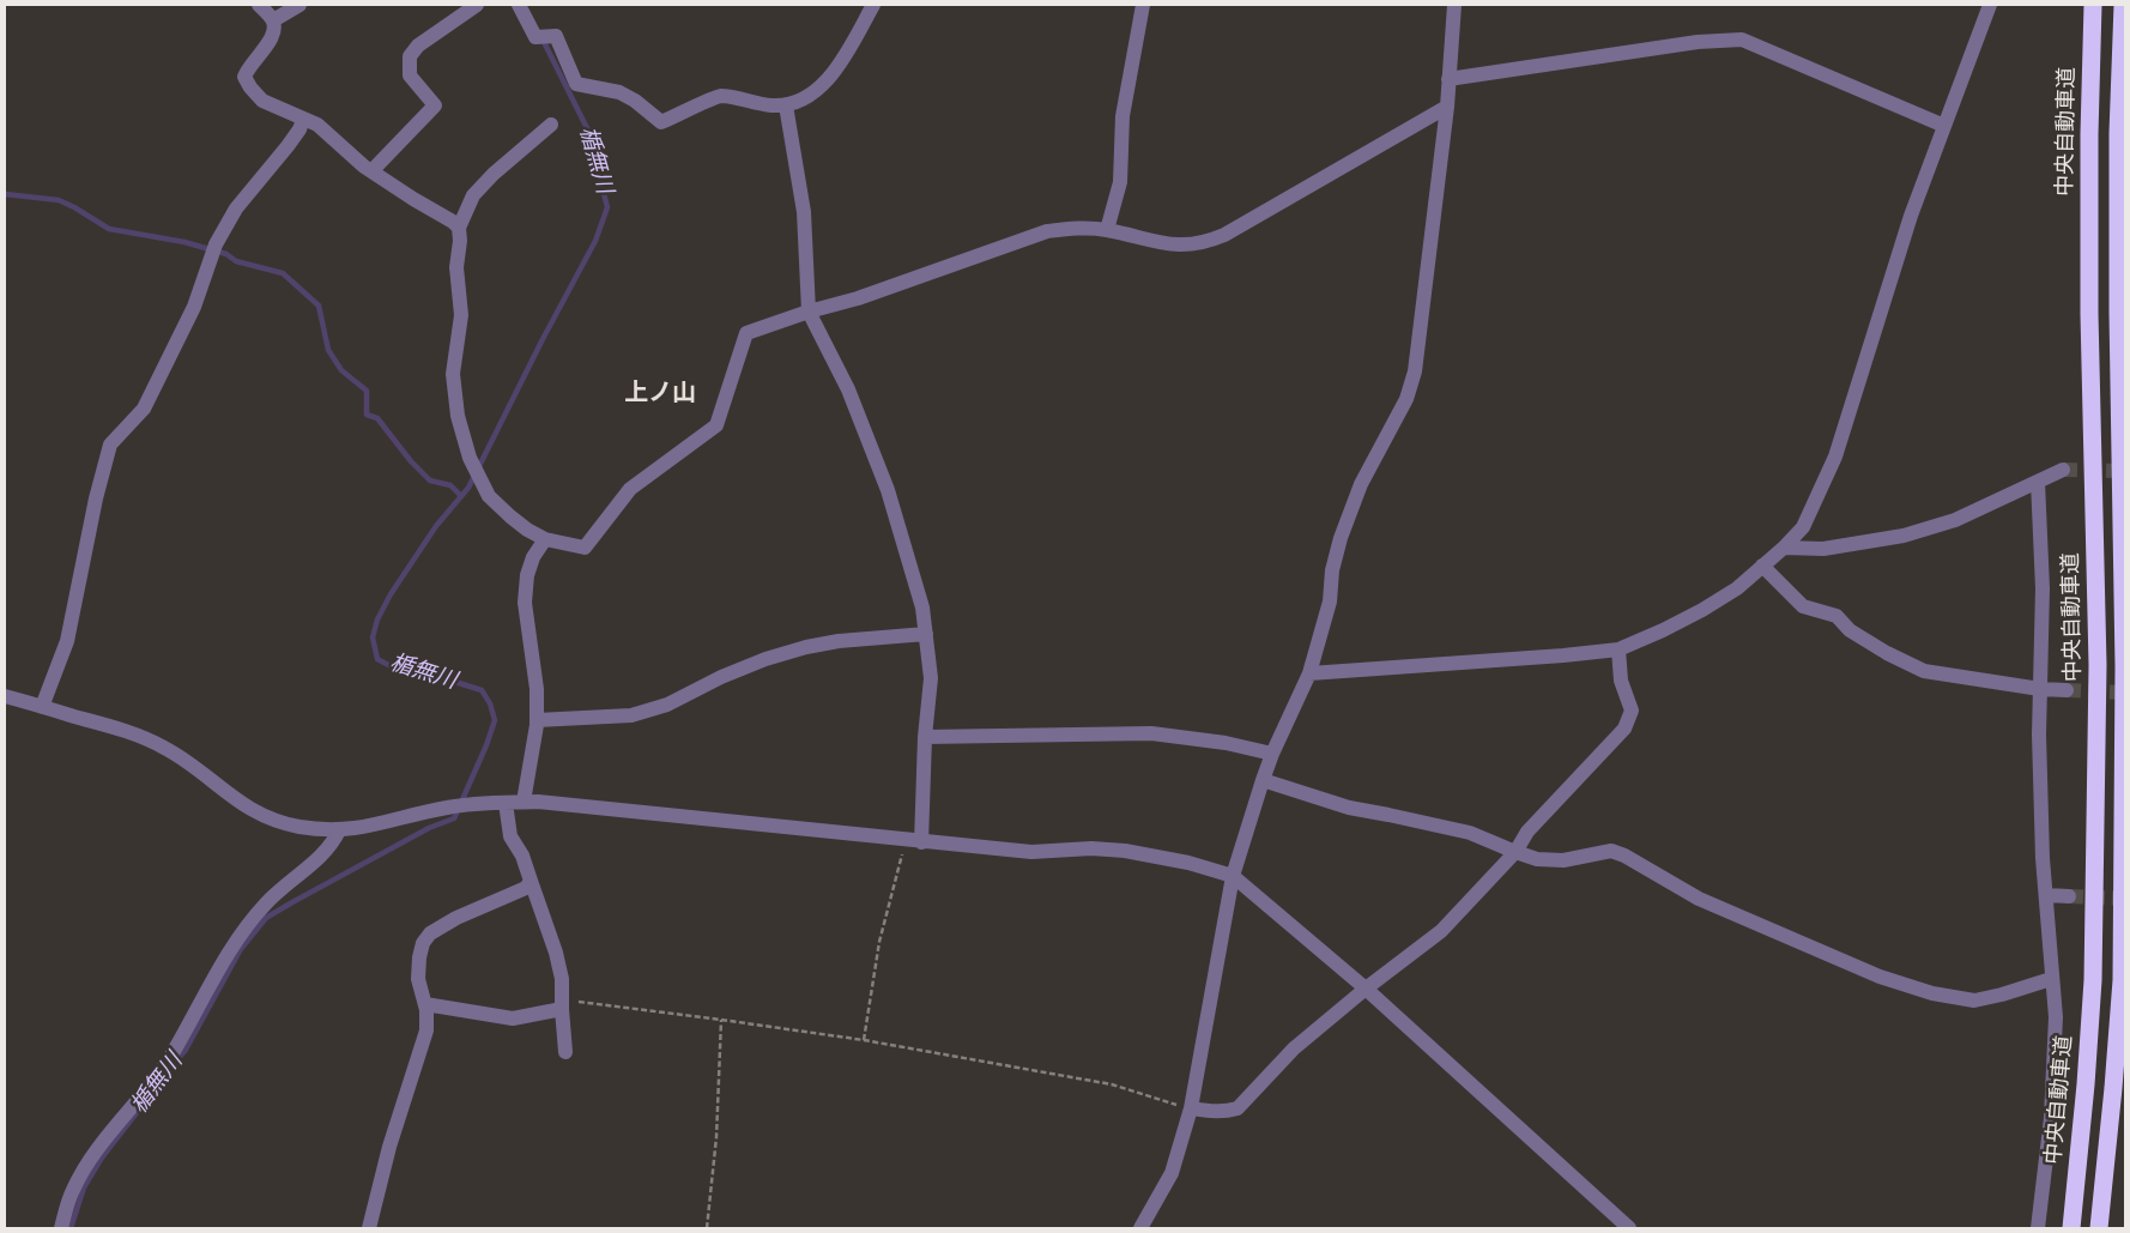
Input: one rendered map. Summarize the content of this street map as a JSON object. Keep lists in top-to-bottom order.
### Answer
{
  "streets": {
    "highway": ["中央自動車道"]
  },
  "districts": ["上ノ山"],
  "water": ["楯無川"]
}
